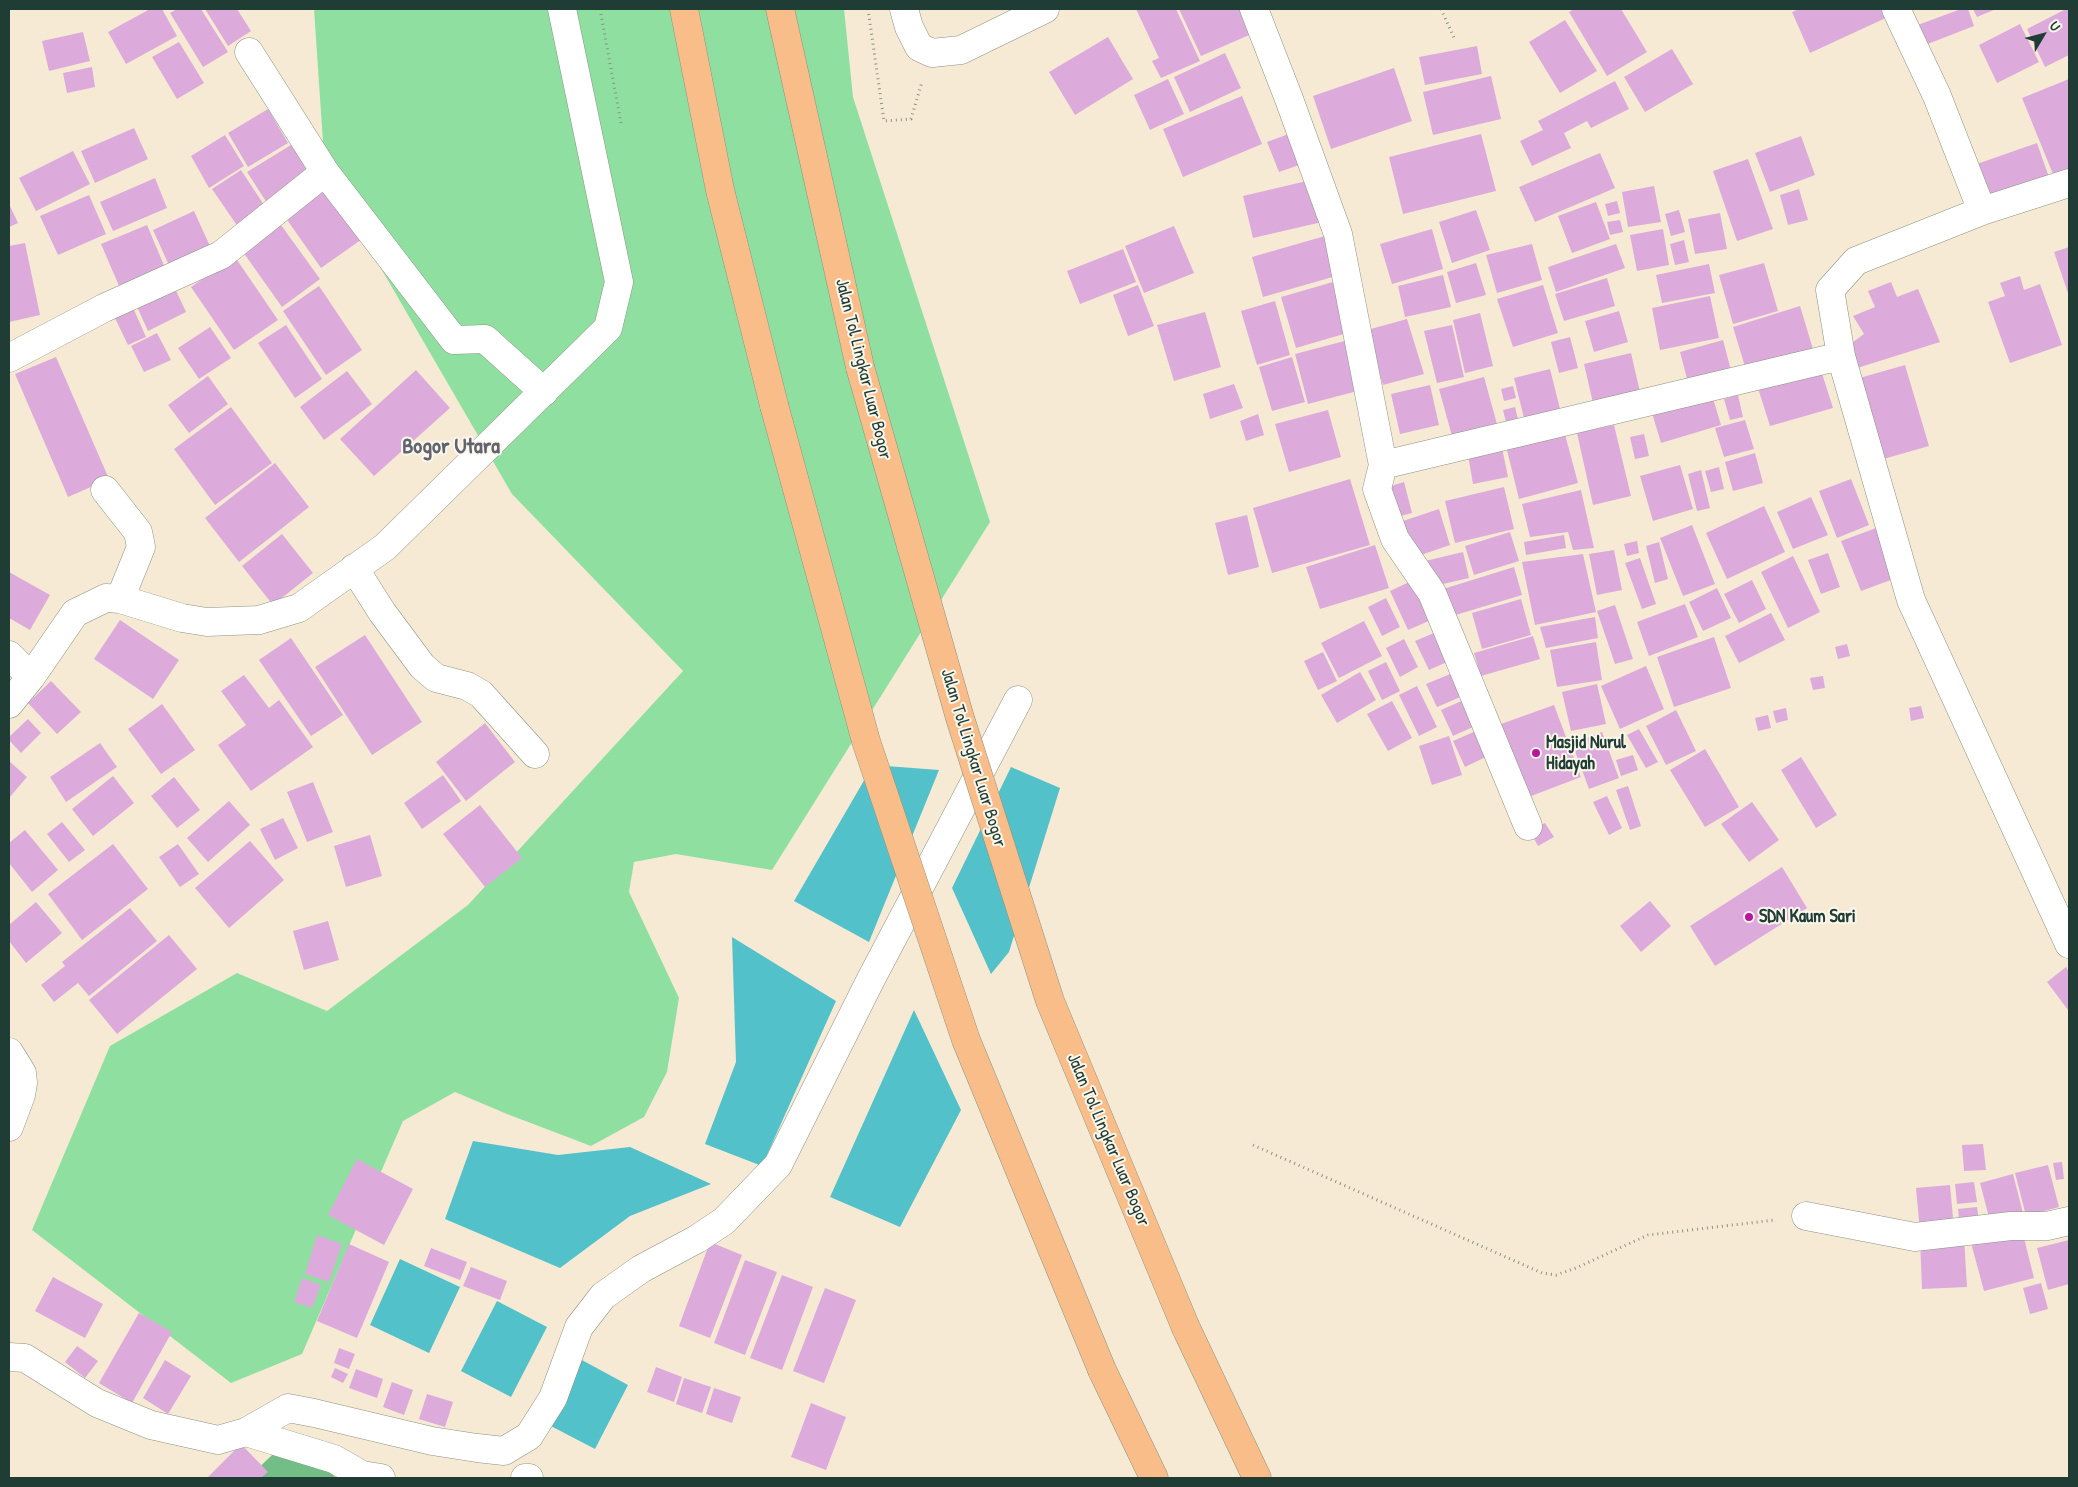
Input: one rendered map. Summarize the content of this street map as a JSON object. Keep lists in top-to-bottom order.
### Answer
{
  "streets": {
    "highway": ["Jalan Tol Lingkar Luar Bogor"]
  },
  "districts": ["Bogor Utara"],
  "places": ["Masjid Nurul Hidayah", "SDN Kaum Sari"],
  "north": "top right"
}
